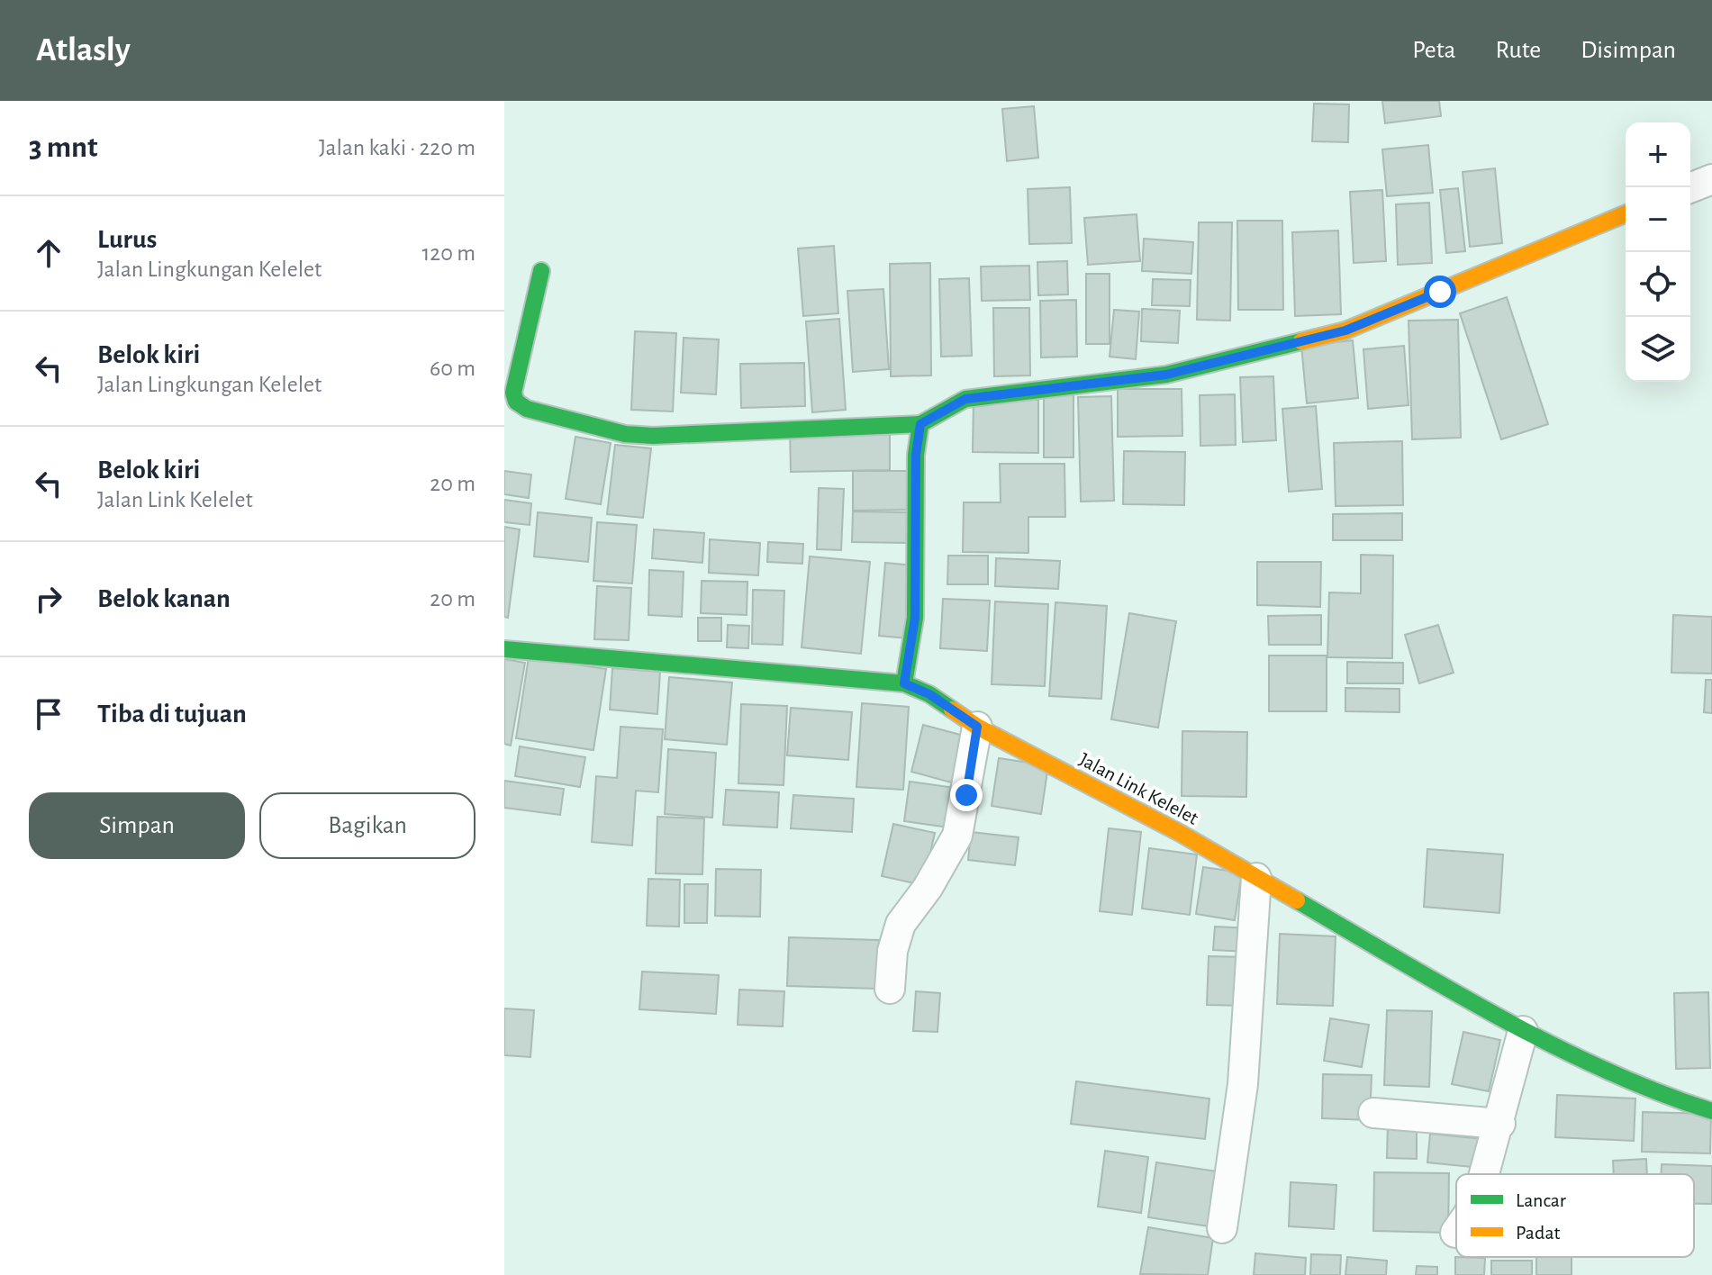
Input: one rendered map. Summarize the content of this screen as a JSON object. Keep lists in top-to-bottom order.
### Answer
{
  "streets": {
    "street": ["Jalan Link Kelelet"]
  },
  "legend": ["Lancar", "Padat"],
  "page": {
    "header": "Atlasly",
    "nav": ["Peta", "Rute", "Disimpan"],
    "heading": ["3 mnt", "Jalan kaki · 220 m"],
    "map_buttons": ["+", "−"],
    "list": [
      ["Lurus", "Jalan Lingkungan Kelelet", "120 m"],
      ["Belok kiri", "Jalan Lingkungan Kelelet", "60 m"],
      ["Belok kiri", "Jalan Link Kelelet", "20 m"],
      ["Belok kanan", "20 m"],
      "Tiba di tujuan"
    ],
    "buttons": ["Simpan", "Bagikan"]
  }
}
